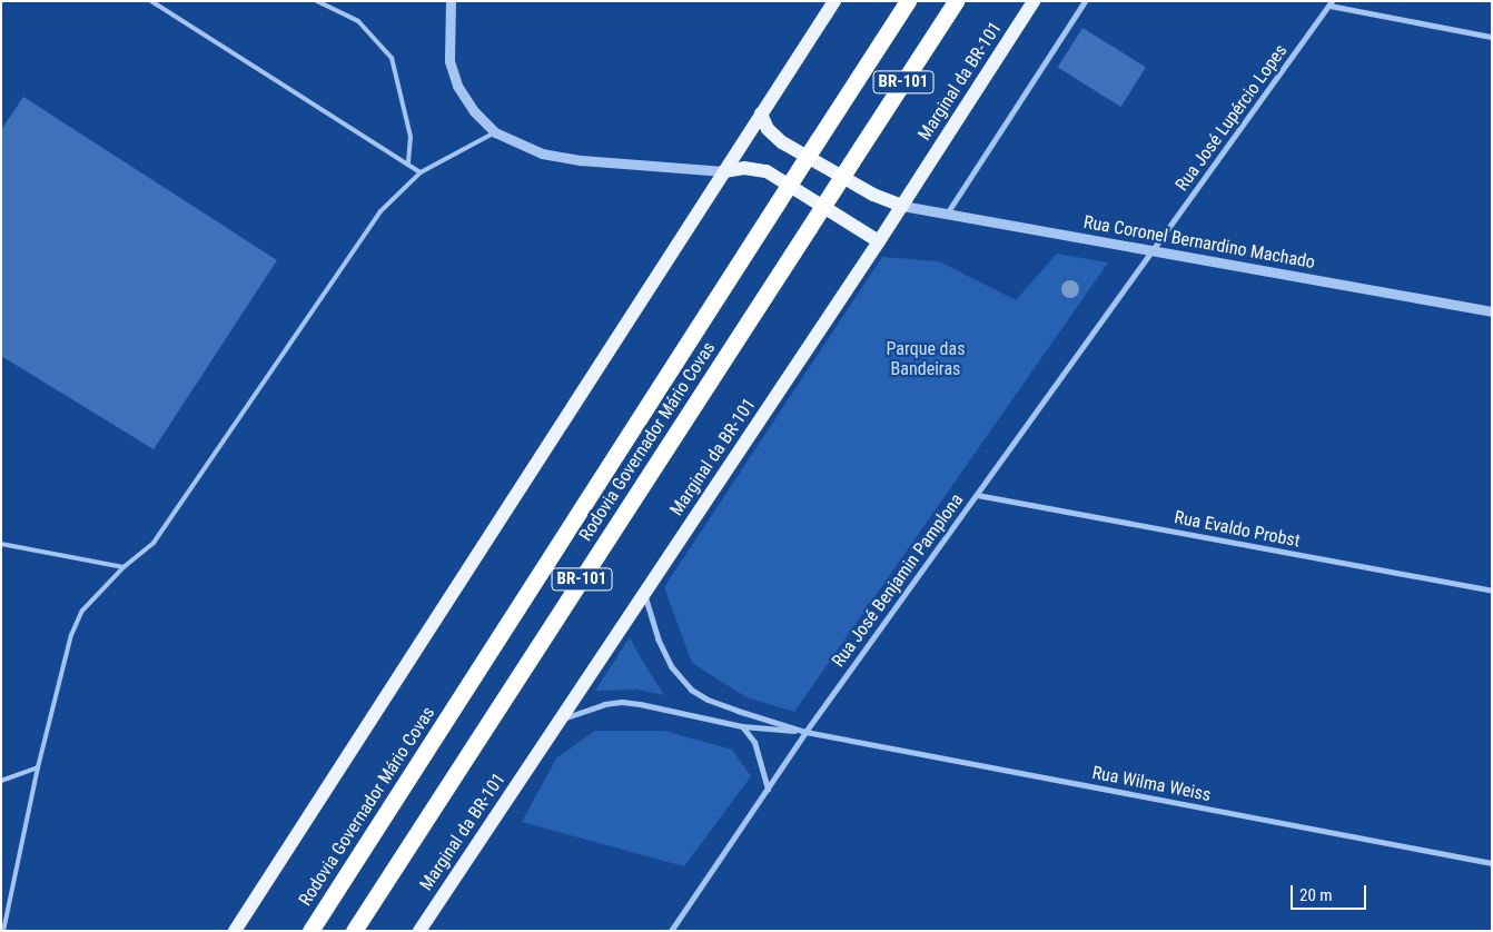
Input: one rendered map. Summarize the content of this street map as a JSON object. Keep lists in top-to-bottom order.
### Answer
{
  "streets": {
    "highway": ["BR-101", "Rodovia Governador Mário Covas"],
    "main road": ["Marginal da BR-101"],
    "street": [
      "Rua José Lupércio Lopes",
      "Rua Coronel Bernardino Machado",
      "Rua Evaldo Probst",
      "Rua José Benjamin Pamplona",
      "Rua Wilma Weiss"
    ]
  },
  "crossings": [
    ["Marginal da BR-101", "Rua Coronel Bernardino Machado"],
    ["Rua José Lupércio Lopes", "Rua Coronel Bernardino Machado"],
    ["Rua José Lupércio Lopes", "Rua José Benjamin Pamplona"],
    ["Rua Coronel Bernardino Machado", "Rua José Benjamin Pamplona"],
    ["Rua Evaldo Probst", "Rua José Benjamin Pamplona"],
    ["Rua José Benjamin Pamplona", "Rua Wilma Weiss"]
  ],
  "parks": ["Parque das Bandeiras"],
  "scale_bar": "20 m"
}
